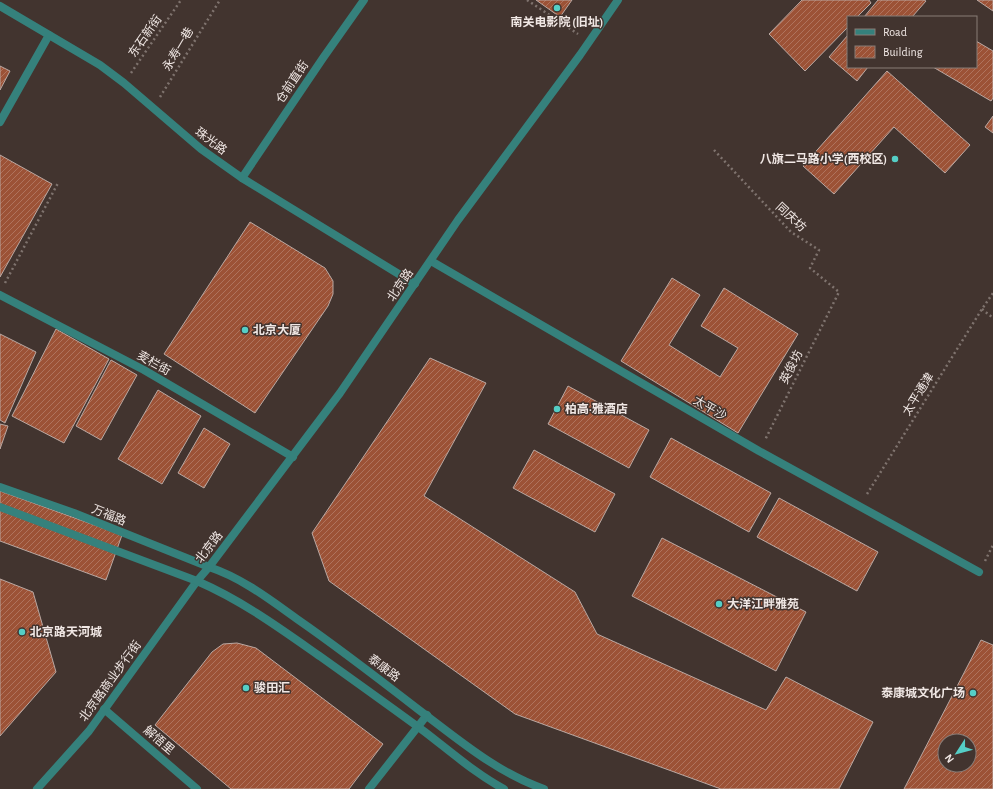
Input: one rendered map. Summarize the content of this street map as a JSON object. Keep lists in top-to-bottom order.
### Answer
{
  "streets": {
    "street": [
      "仓前直街",
      "珠光路",
      "北京路",
      "麦栏街",
      "太平沙",
      "万福路",
      "泰康路",
      "北京路商业步行街",
      "解悟里"
    ],
    "path": [
      "东石新街",
      "永寿一巷",
      "同庆坊",
      "英俊坊",
      "太平通津"
    ]
  },
  "crossings": [
    ["东石新街", "珠光路"],
    ["永寿一巷", "珠光路"],
    ["仓前直街", "珠光路"],
    ["珠光路", "北京路"],
    ["同庆坊", "英俊坊"],
    ["北京路", "麦栏街"],
    ["北京路", "太平沙"],
    ["北京路", "万福路"],
    ["北京路", "泰康路"],
    ["北京路", "北京路商业步行街"],
    ["英俊坊", "太平沙"],
    ["太平通津", "太平沙"],
    ["万福路", "泰康路"],
    ["北京路商业步行街", "解悟里"]
  ],
  "places": [
    "南关电影院 (旧址)",
    "八旗二马路小学(西校区)",
    "北京大厦",
    "柏高·雅酒店",
    "大洋江畔雅苑",
    "北京路天河城",
    "骏田汇",
    "泰康城文化广场"
  ],
  "legend": ["Road", "Building"],
  "north": "bottom left"
}
